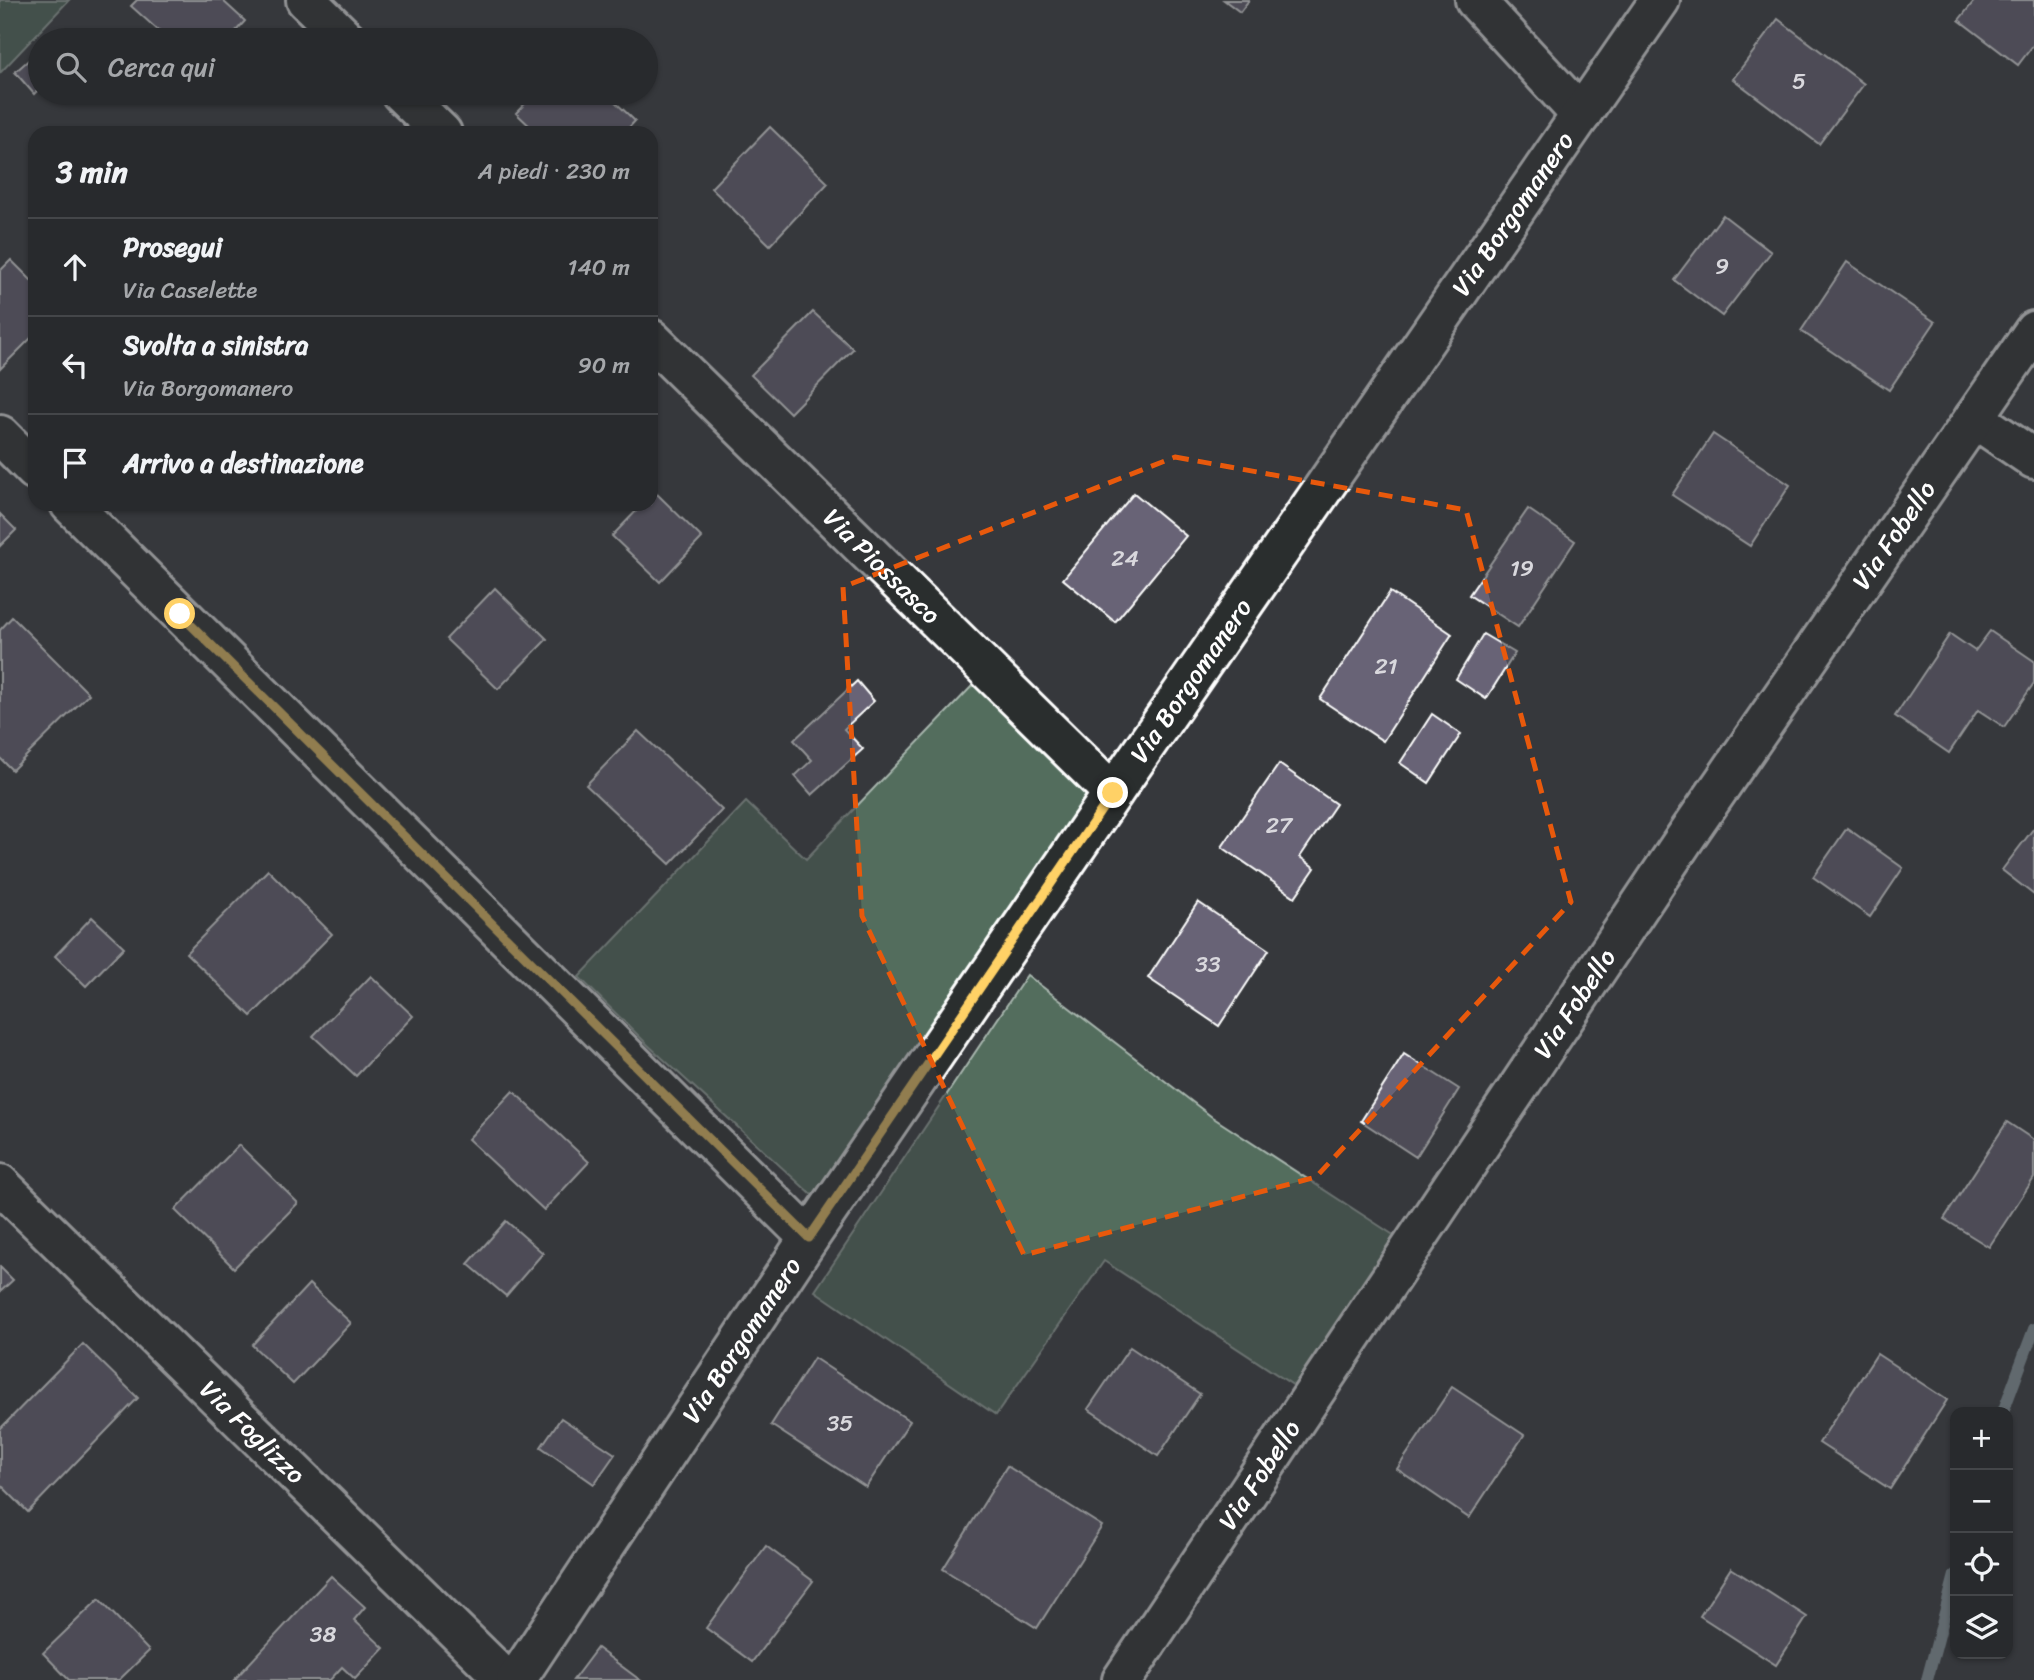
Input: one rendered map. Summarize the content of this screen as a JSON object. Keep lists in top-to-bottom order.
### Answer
{
  "streets": {
    "street": [
      "Via Borgomanero",
      "Via Fobello",
      "Via Piossasco",
      "Via Foglizzo"
    ]
  },
  "crossings": [
    ["Via Borgomanero", "Via Piossasco"]
  ],
  "house_numbers": [
    "5",
    "9",
    "24",
    "19",
    "21",
    "27",
    "33",
    "35",
    "38"
  ],
  "page": {
    "search": "Cerca qui",
    "heading": ["3 min", "A piedi · 230 m"],
    "list": [
      ["Prosegui", "Via Caselette", "140 m"],
      ["Svolta a sinistra", "Via Borgomanero", "90 m"],
      "Arrivo a destinazione"
    ],
    "map_buttons": ["+", "−"]
  }
}
